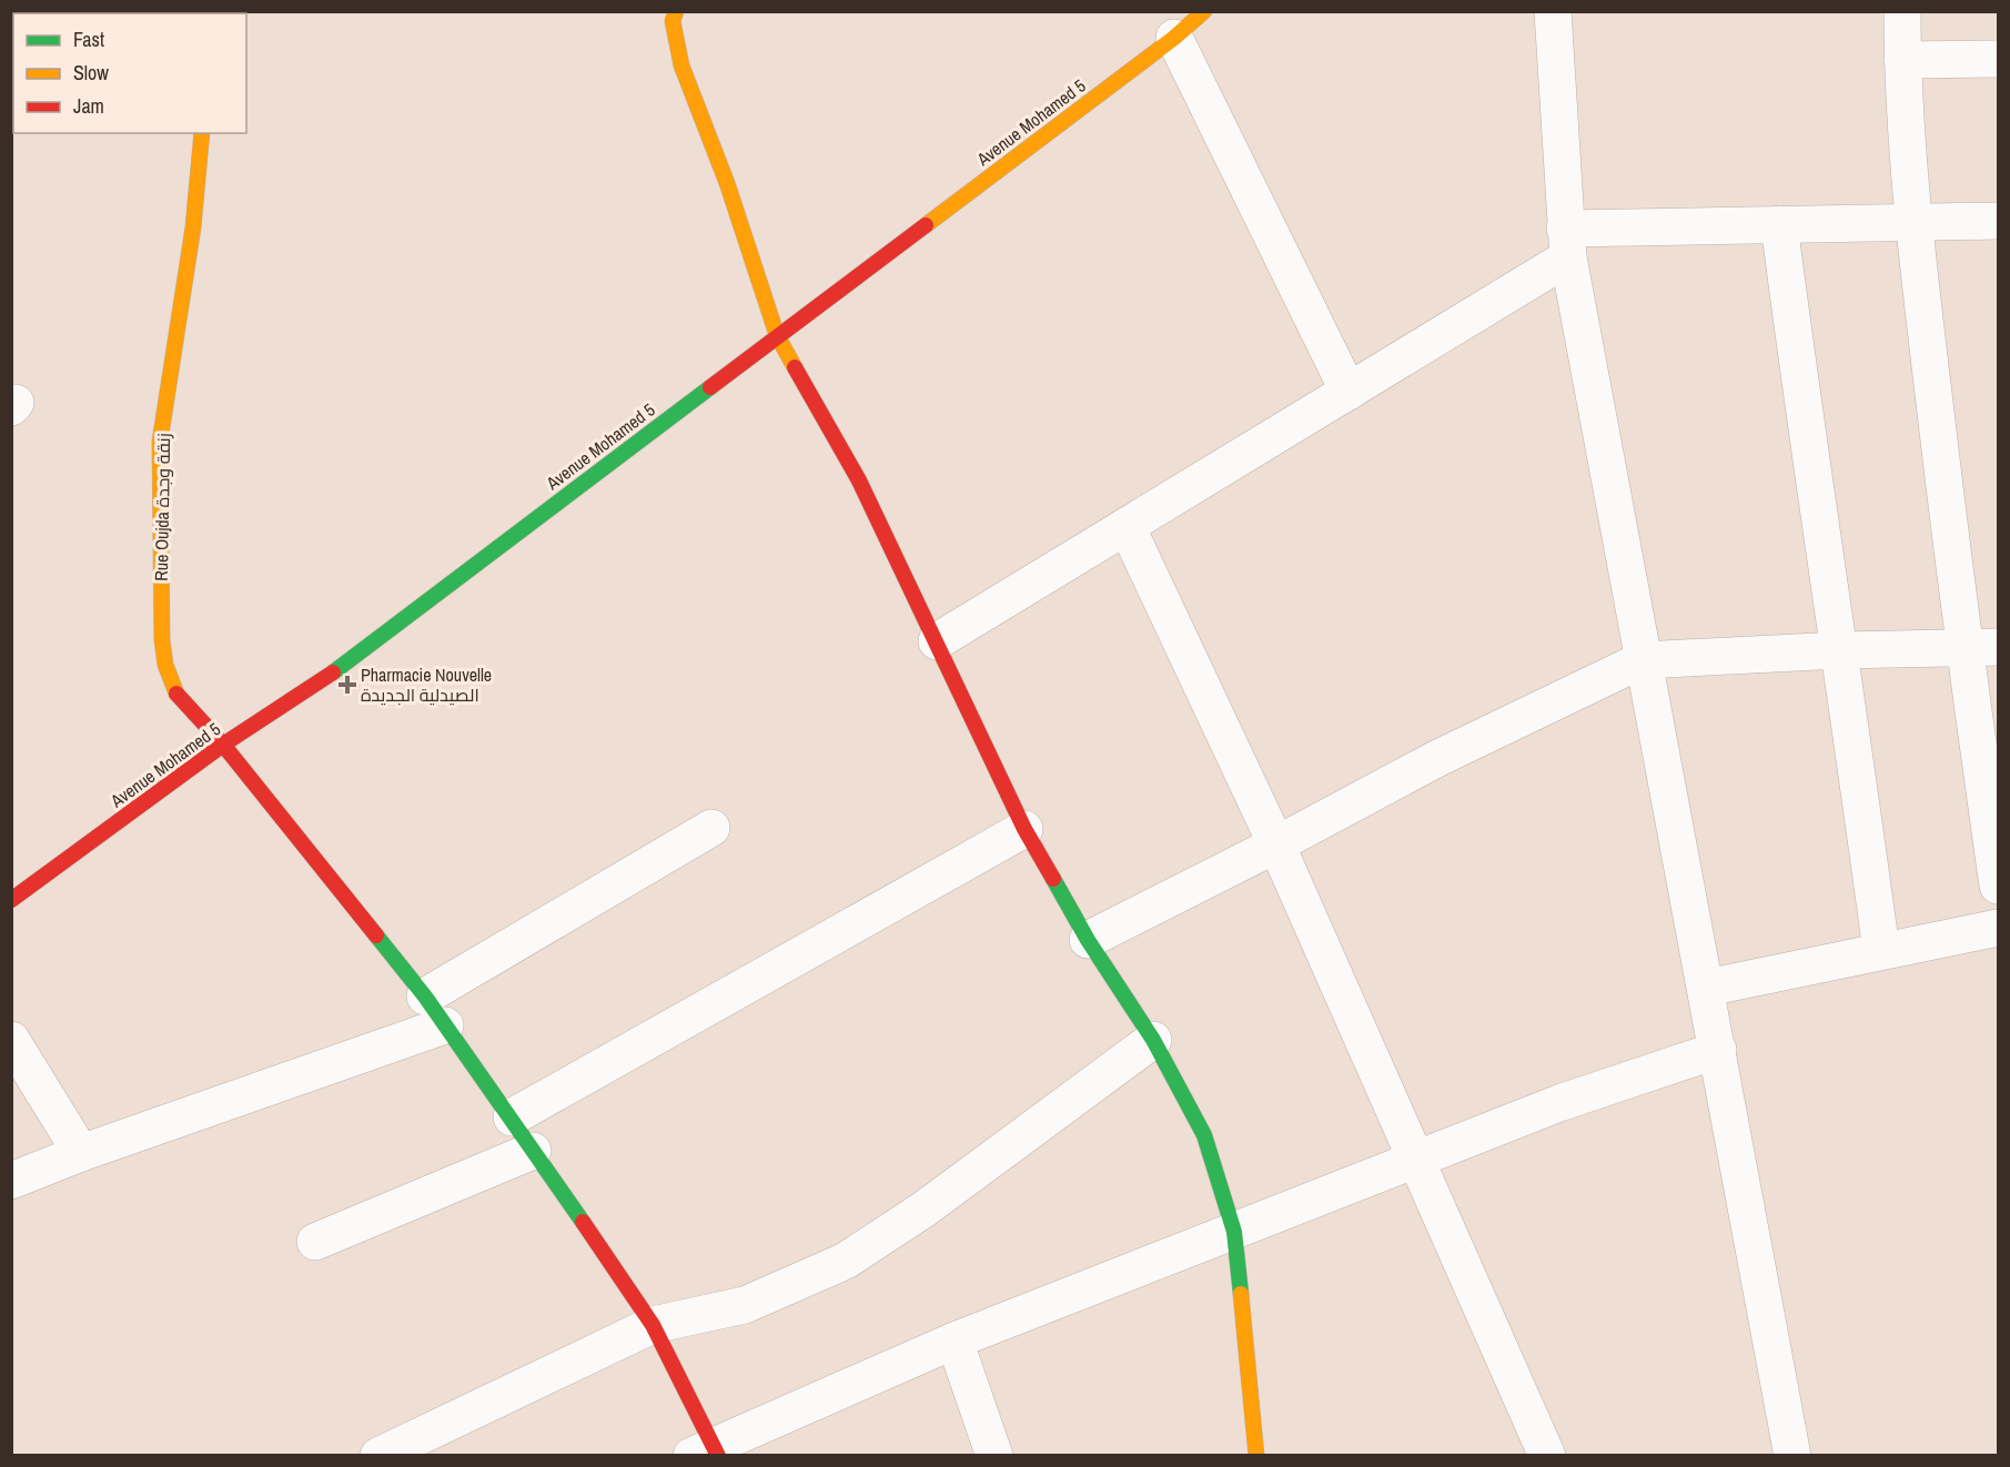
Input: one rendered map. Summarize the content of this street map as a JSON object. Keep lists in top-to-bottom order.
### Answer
{
  "streets": {
    "street": ["Avenue Mohamed 5", "Rue Oujda زنقة وجدة"]
  },
  "crossings": [
    ["Avenue Mohamed 5", "Rue Oujda زنقة وجدة"]
  ],
  "places": {
    "health": ["Pharmacie Nouvelle الصيدلية الجديدة"]
  },
  "legend": ["Fast", "Slow", "Jam"]
}
